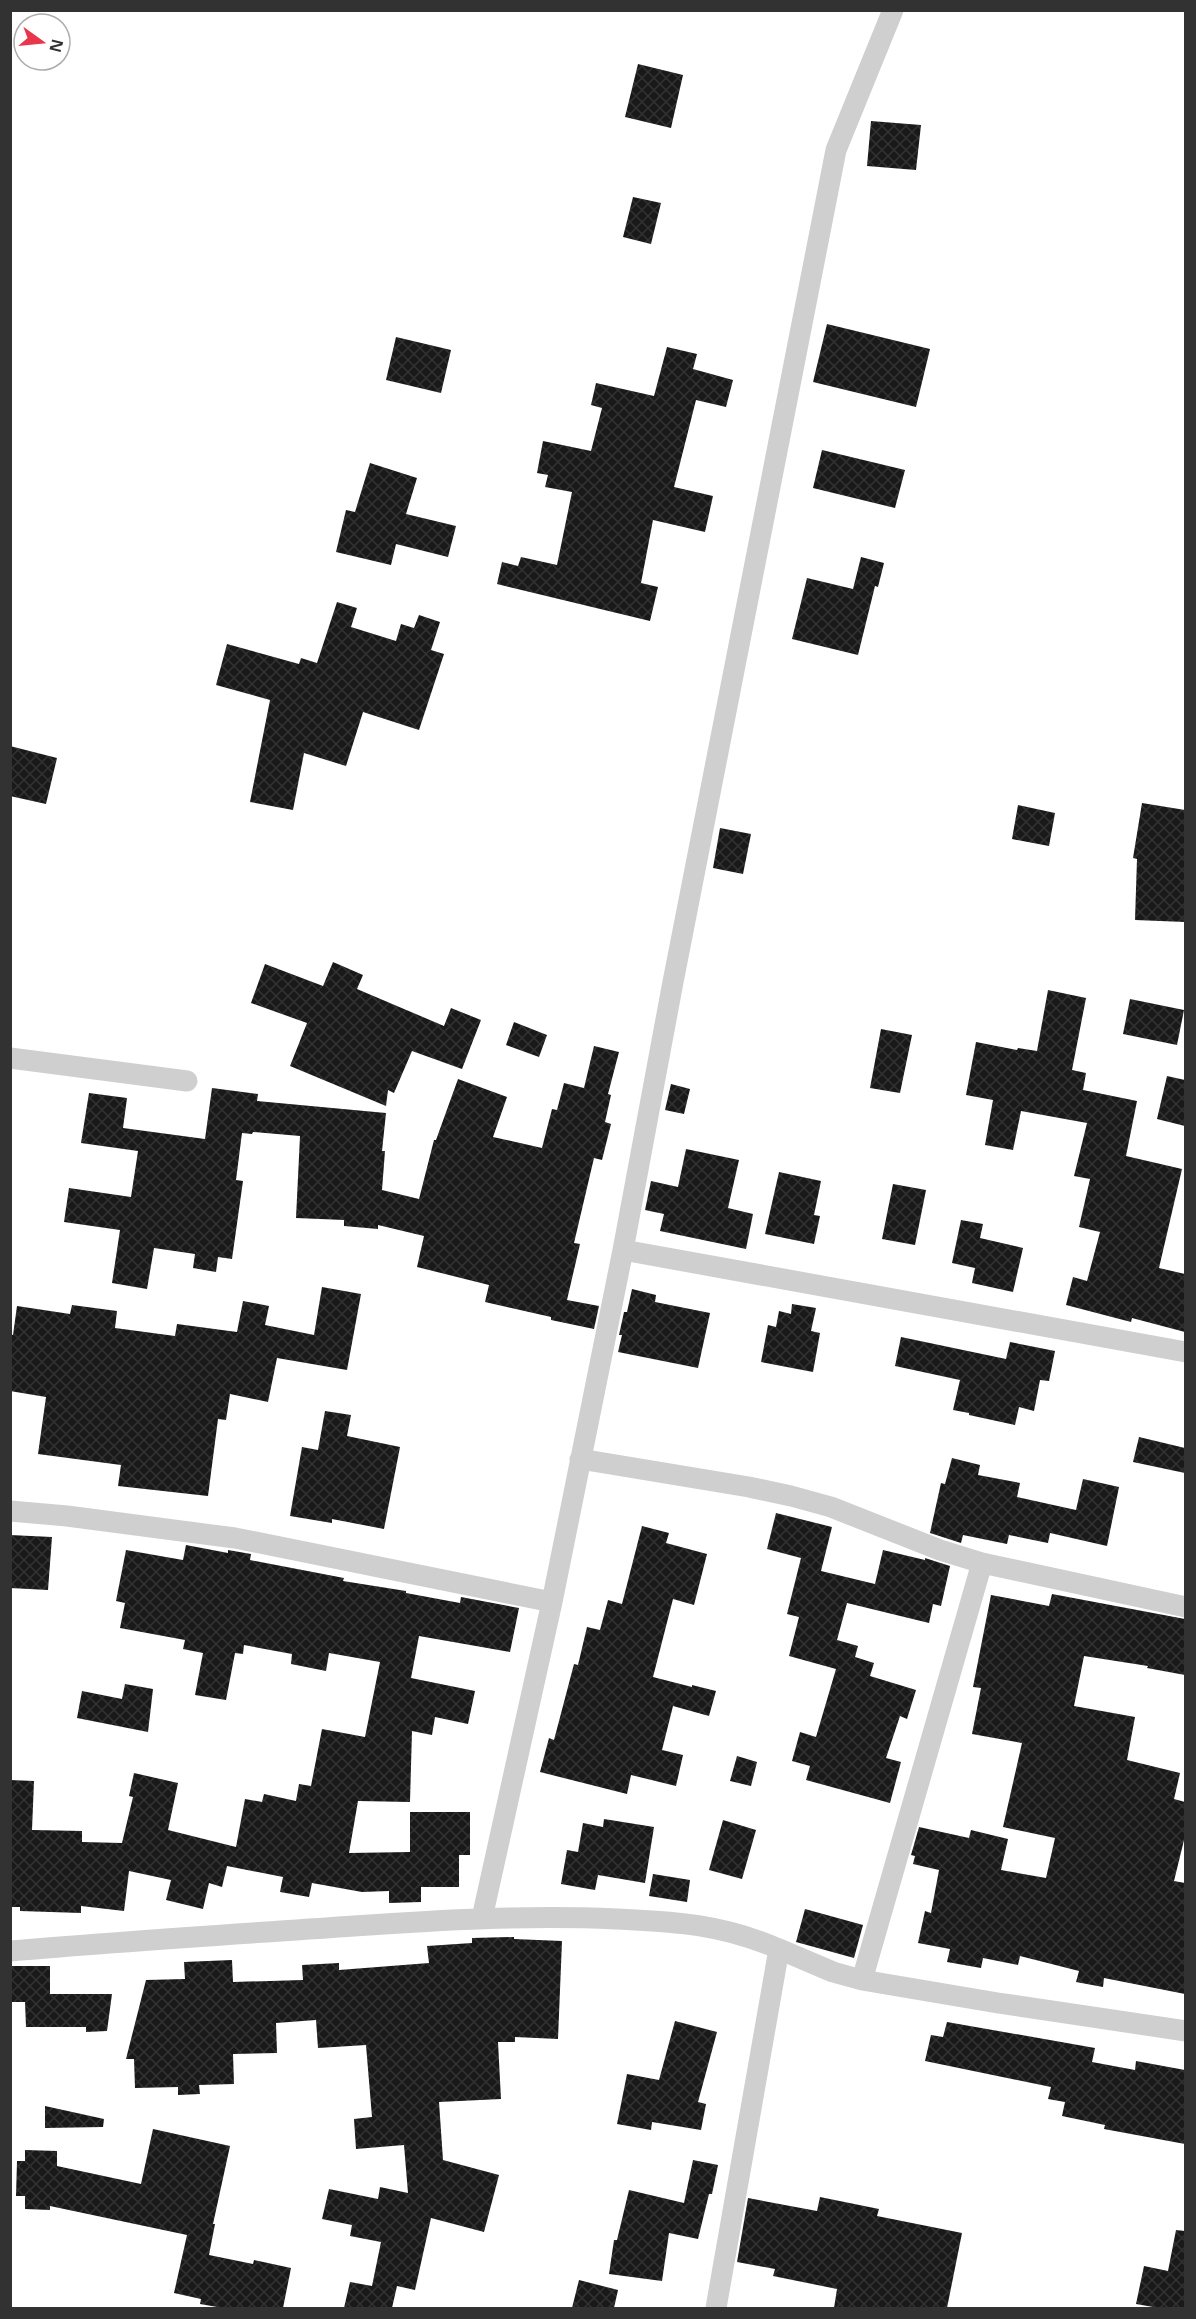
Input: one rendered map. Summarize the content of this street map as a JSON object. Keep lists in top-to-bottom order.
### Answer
{
  "north": "right"
}
